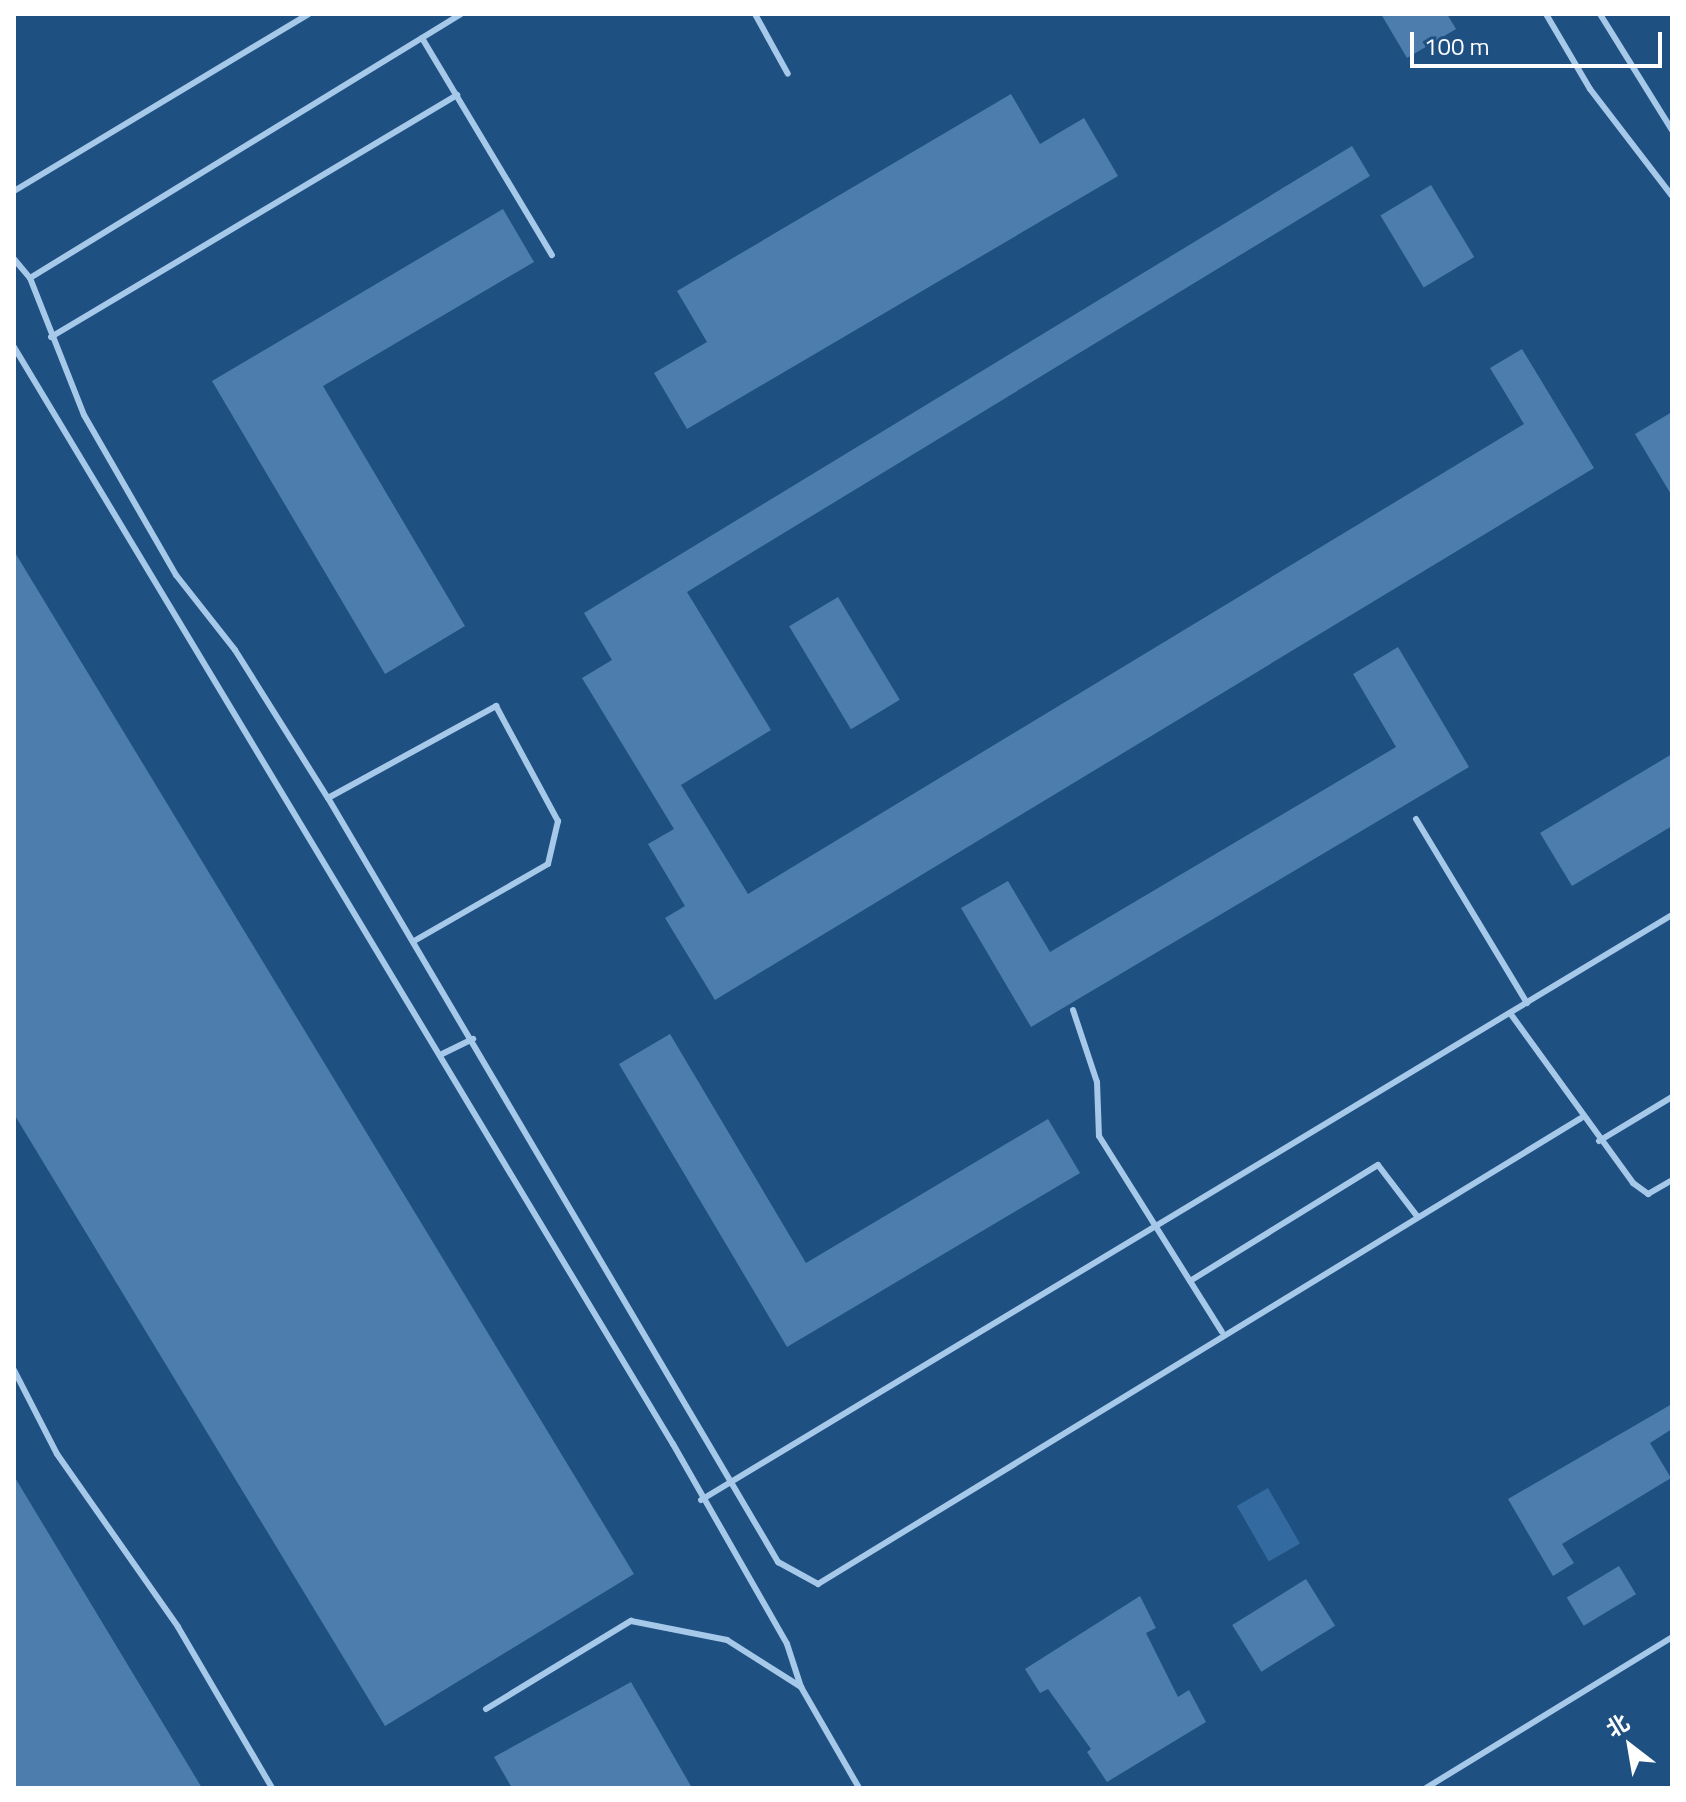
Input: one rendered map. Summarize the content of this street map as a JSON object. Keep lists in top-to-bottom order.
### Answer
{
  "scale_bar": "100 m",
  "north": "top left"
}
